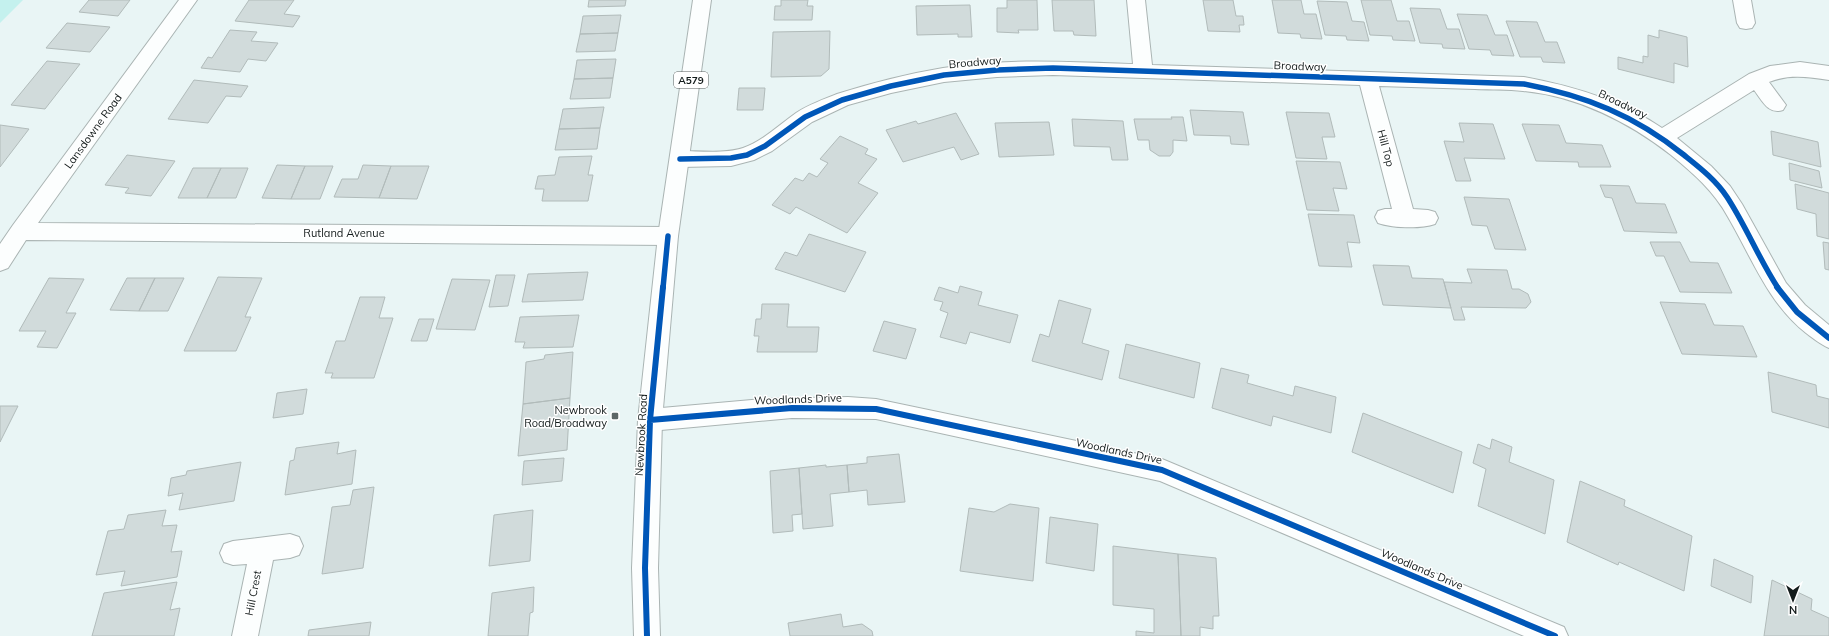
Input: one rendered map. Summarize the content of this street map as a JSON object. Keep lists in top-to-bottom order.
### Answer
{
  "streets": {
    "main road": [
      "Broadway",
      "A579",
      "Lansdowne Road",
      "Hill Top",
      "Rutland Avenue",
      "Woodlands Drive",
      "Newbrook Road",
      "Hill Crest"
    ]
  },
  "crossings": [
    ["Broadway", "Hill Top"],
    ["Broadway", "Newbrook Road"],
    ["Lansdowne Road", "Rutland Avenue"],
    ["Rutland Avenue", "Newbrook Road"],
    ["Woodlands Drive", "Newbrook Road"]
  ],
  "places": {
    "transit": ["Newbrook Road/Broadway"]
  },
  "north": "bottom"
}
